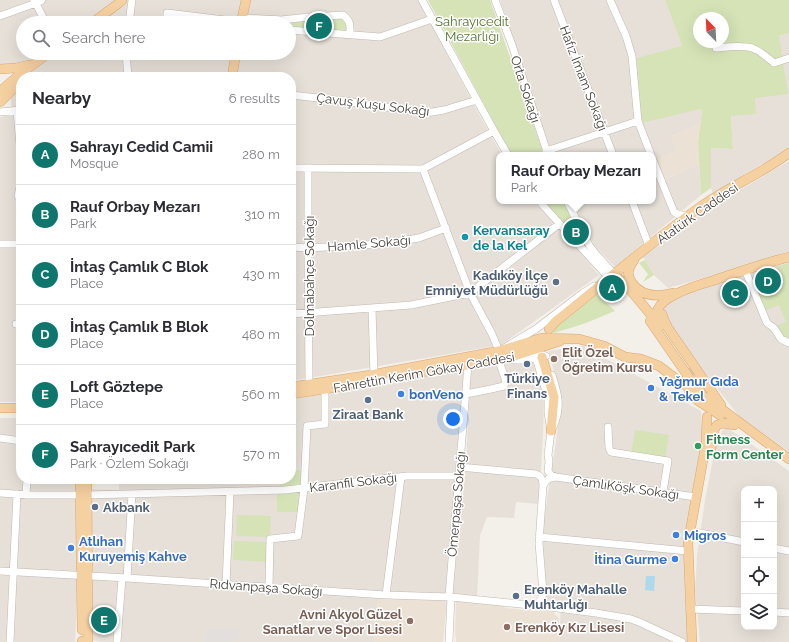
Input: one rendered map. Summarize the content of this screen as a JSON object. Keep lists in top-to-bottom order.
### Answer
{
  "streets": {
    "main road": ["Atatürk Caddesi", "Fahrettin Kerim Gökay Caddesi"],
    "street": [
      "Hafız İmam Sokağı",
      "Orta Sokağı",
      "Çavuş Kuşu Sokağı",
      "Hamle Sokağı",
      "Dolmabahçe Sokağı",
      "Karanfil Sokağı",
      "ÇamlıKöşk Sokağı",
      "Ömerpaşa Sokağı",
      "Rıdvanpaşa Sokağı"
    ]
  },
  "crossings": [
    ["Hamle Sokağı", "Dolmabahçe Sokağı"],
    ["Dolmabahçe Sokağı", "Fahrettin Kerim Gökay Caddesi"],
    ["Fahrettin Kerim Gökay Caddesi", "Ömerpaşa Sokağı"],
    ["Karanfil Sokağı", "Ömerpaşa Sokağı"],
    ["Ömerpaşa Sokağı", "Rıdvanpaşa Sokağı"]
  ],
  "parks": ["Sahrayıcedit Mezarlığı"],
  "places": [
    "Kervansaray de la Kel",
    "Kadıköy İlçe Emniyet Müdürlüğü",
    "Elit Özel Öğretim Kursu",
    "Türkiye Finans",
    "Yağmur Gıda & Tekel",
    "bonVeno",
    "Ziraat Bank",
    "Fitness Form Center",
    "Akbank",
    "Migros",
    "Atlıhan Kuruyemiş Kahve",
    "İtina Gurme",
    "Erenköy Mahalle Muhtarlığı",
    "Avni Akyol Güzel Sanatlar ve Spor Lisesi",
    "Erenköy Kız Lisesi"
  ],
  "north": "top left",
  "page": {
    "pins": [
      "F",
      "B",
      "D",
      "A",
      "C",
      "E"
    ],
    "search": "Search here",
    "heading": ["Nearby", "6 results"],
    "list": [
      {
        "mark": "A",
        "name": "Sahrayı Cedid Camii",
        "note": "Mosque",
        "value": "280 m"
      },
      {
        "mark": "B",
        "name": "Rauf Orbay Mezarı",
        "note": "Park",
        "value": "310 m"
      },
      {
        "mark": "C",
        "name": "İntaş Çamlık C Blok",
        "note": "Place",
        "value": "430 m"
      },
      {
        "mark": "D",
        "name": "İntaş Çamlık B Blok",
        "note": "Place",
        "value": "480 m"
      },
      {
        "mark": "E",
        "name": "Loft Göztepe",
        "note": "Place",
        "value": "560 m"
      },
      {
        "mark": "F",
        "name": "Sahrayıcedit Park",
        "note": "Park · Özlem Sokağı",
        "value": "570 m"
      }
    ],
    "popup": ["Rauf Orbay Mezarı", "Park"],
    "map_buttons": ["+", "−"]
  }
}
